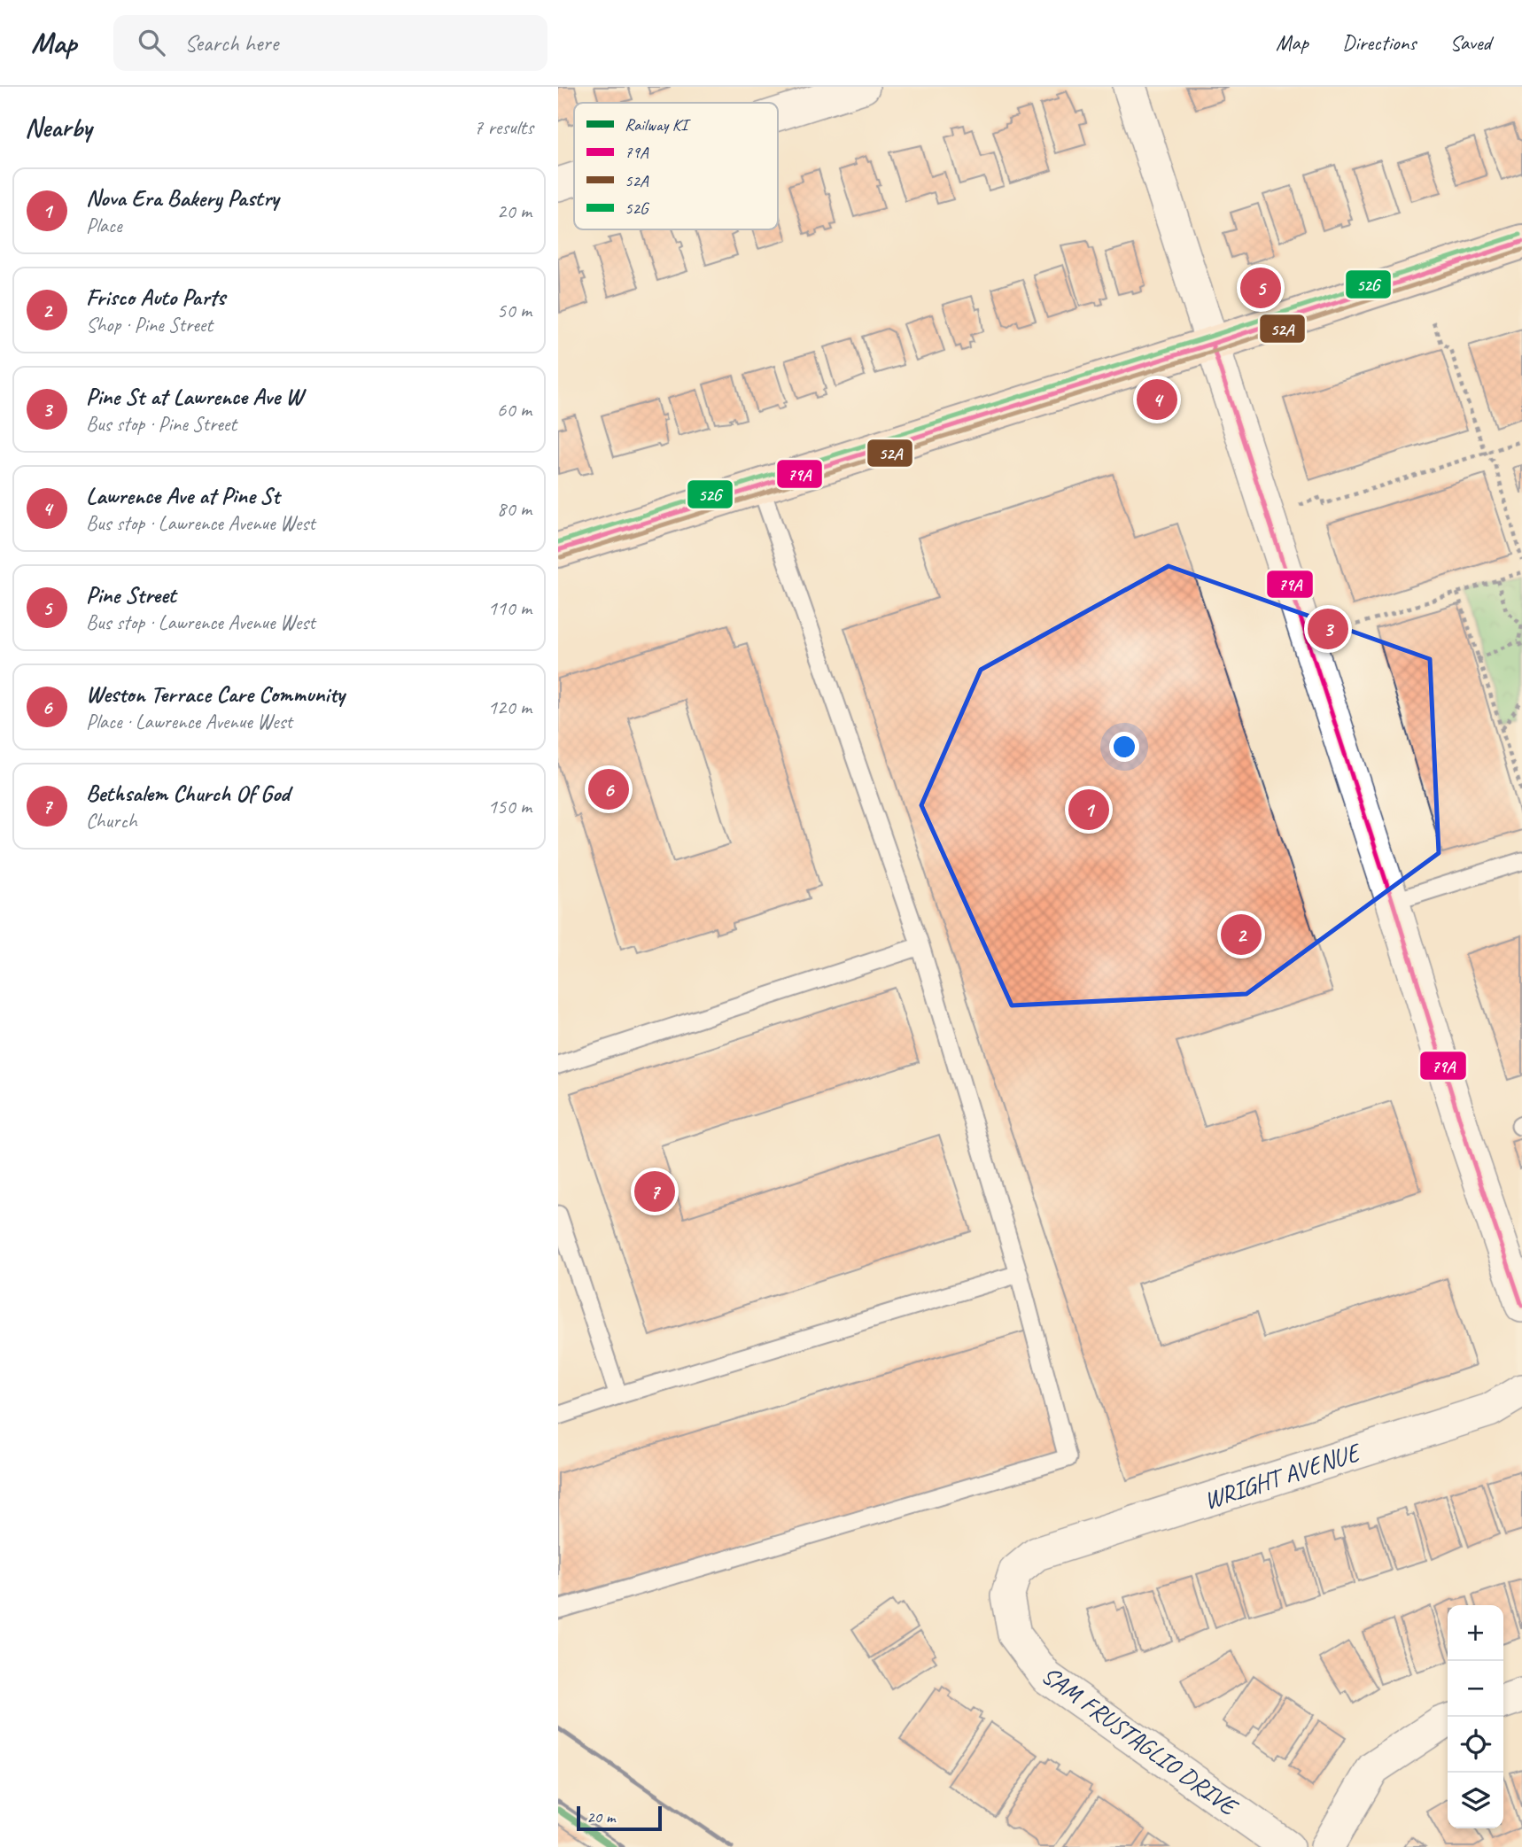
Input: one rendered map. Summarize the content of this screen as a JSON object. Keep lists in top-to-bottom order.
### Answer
{
  "streets": {
    "street": ["WRIGHT AVENUE", "SAM FRUSTAGLIO DRIVE"]
  },
  "crossings": [
    ["WRIGHT AVENUE", "SAM FRUSTAGLIO DRIVE"]
  ],
  "lines": [
    "transit line 52G",
    "transit line 79A",
    "transit line 52A",
    "rail line KI"
  ],
  "legend": [
    "Railway KI",
    "79A",
    "52A",
    "52G"
  ],
  "scale_bar": "20 m",
  "page": {
    "header": "Map",
    "search": "Search here",
    "nav": ["Map", "Directions", "Saved"],
    "heading": ["Nearby", "7 results"],
    "list": [
      {
        "mark": "1",
        "name": "Nova Era Bakery Pastry",
        "note": "Place",
        "value": "20 m"
      },
      {
        "mark": "2",
        "name": "Frisco Auto Parts",
        "note": "Shop · Pine Street",
        "value": "50 m"
      },
      {
        "mark": "3",
        "name": "Pine St at Lawrence Ave W",
        "note": "Bus stop · Pine Street",
        "value": "60 m"
      },
      {
        "mark": "4",
        "name": "Lawrence Ave at Pine St",
        "note": "Bus stop · Lawrence Avenue West",
        "value": "80 m"
      },
      {
        "mark": "5",
        "name": "Pine Street",
        "note": "Bus stop · Lawrence Avenue West",
        "value": "110 m"
      },
      {
        "mark": "6",
        "name": "Weston Terrace Care Community",
        "note": "Place · Lawrence Avenue West",
        "value": "120 m"
      },
      {
        "mark": "7",
        "name": "Bethsalem Church Of God",
        "note": "Church",
        "value": "150 m"
      }
    ],
    "pins": [
      "5",
      "4",
      "3",
      "6",
      "1",
      "2",
      "7"
    ],
    "map_buttons": ["+", "−"],
    "scale": "20 m"
  }
}
